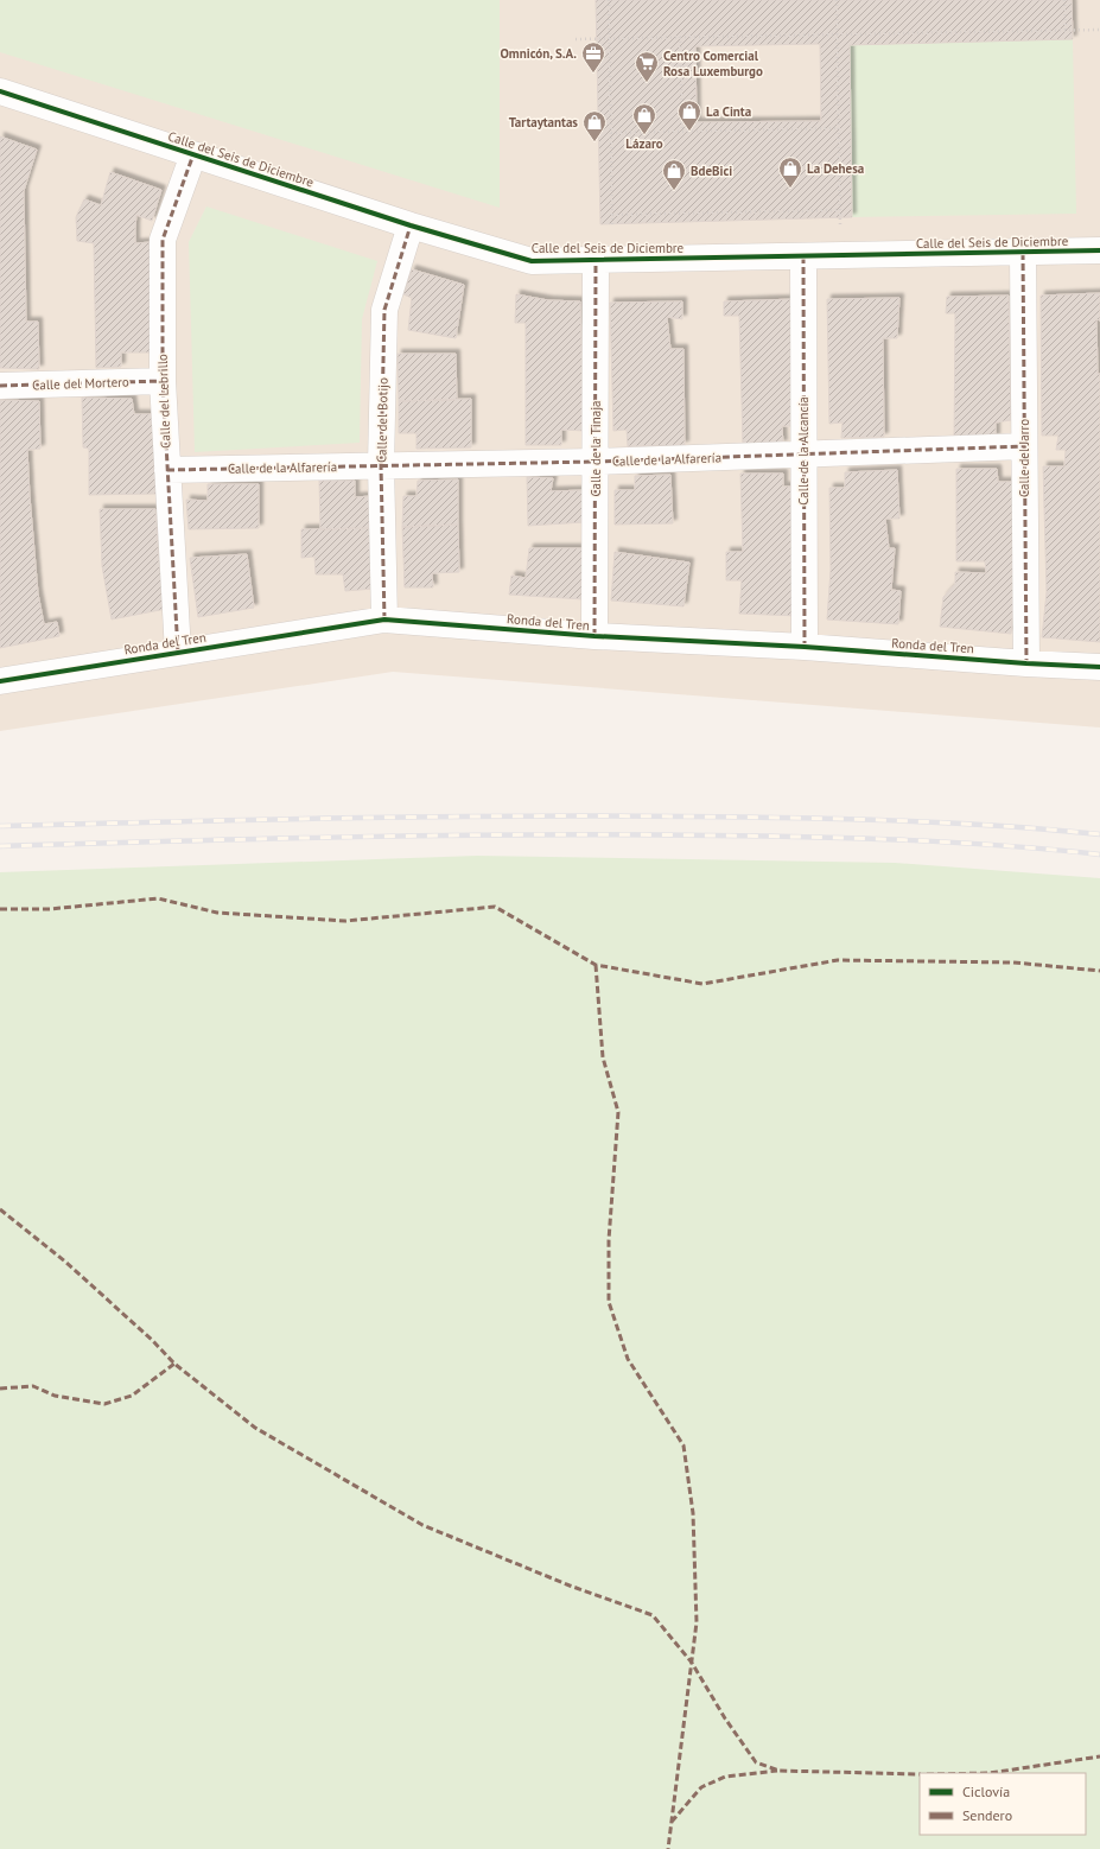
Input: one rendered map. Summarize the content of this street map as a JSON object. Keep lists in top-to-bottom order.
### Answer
{
  "streets": {
    "street": [
      "Calle del Seis de Diciembre",
      "Calle del Mortero",
      "Calle del Lebrillo",
      "Calle del Botijo",
      "Calle de la Tinaja",
      "Calle de la Alcancía",
      "Calle del Jarro",
      "Calle de la Alfarería",
      "Ronda del Tren"
    ]
  },
  "crossings": [
    ["Calle del Seis de Diciembre", "Calle del Lebrillo"],
    ["Calle del Seis de Diciembre", "Calle del Botijo"],
    ["Calle del Seis de Diciembre", "Calle de la Tinaja"],
    ["Calle del Seis de Diciembre", "Calle de la Alcancía"],
    ["Calle del Seis de Diciembre", "Calle del Jarro"],
    ["Calle del Mortero", "Calle del Lebrillo"],
    ["Calle del Lebrillo", "Calle de la Alfarería"],
    ["Calle del Lebrillo", "Ronda del Tren"],
    ["Calle del Botijo", "Calle de la Alfarería"],
    ["Calle del Botijo", "Ronda del Tren"],
    ["Calle de la Tinaja", "Calle de la Alfarería"],
    ["Calle de la Tinaja", "Ronda del Tren"],
    ["Calle de la Alcancía", "Calle de la Alfarería"],
    ["Calle de la Alcancía", "Ronda del Tren"],
    ["Calle del Jarro", "Calle de la Alfarería"],
    ["Calle del Jarro", "Ronda del Tren"]
  ],
  "places": {
    "office": ["Omnicón, S.A."],
    "supermarket": ["Centro Comercial Rosa Luxemburgo"],
    "shop": [
      "La Cinta",
      "Lázaro",
      "Tartaytantas",
      "La Dehesa",
      "BdeBici"
    ]
  },
  "legend": ["Ciclovía", "Sendero"]
}
